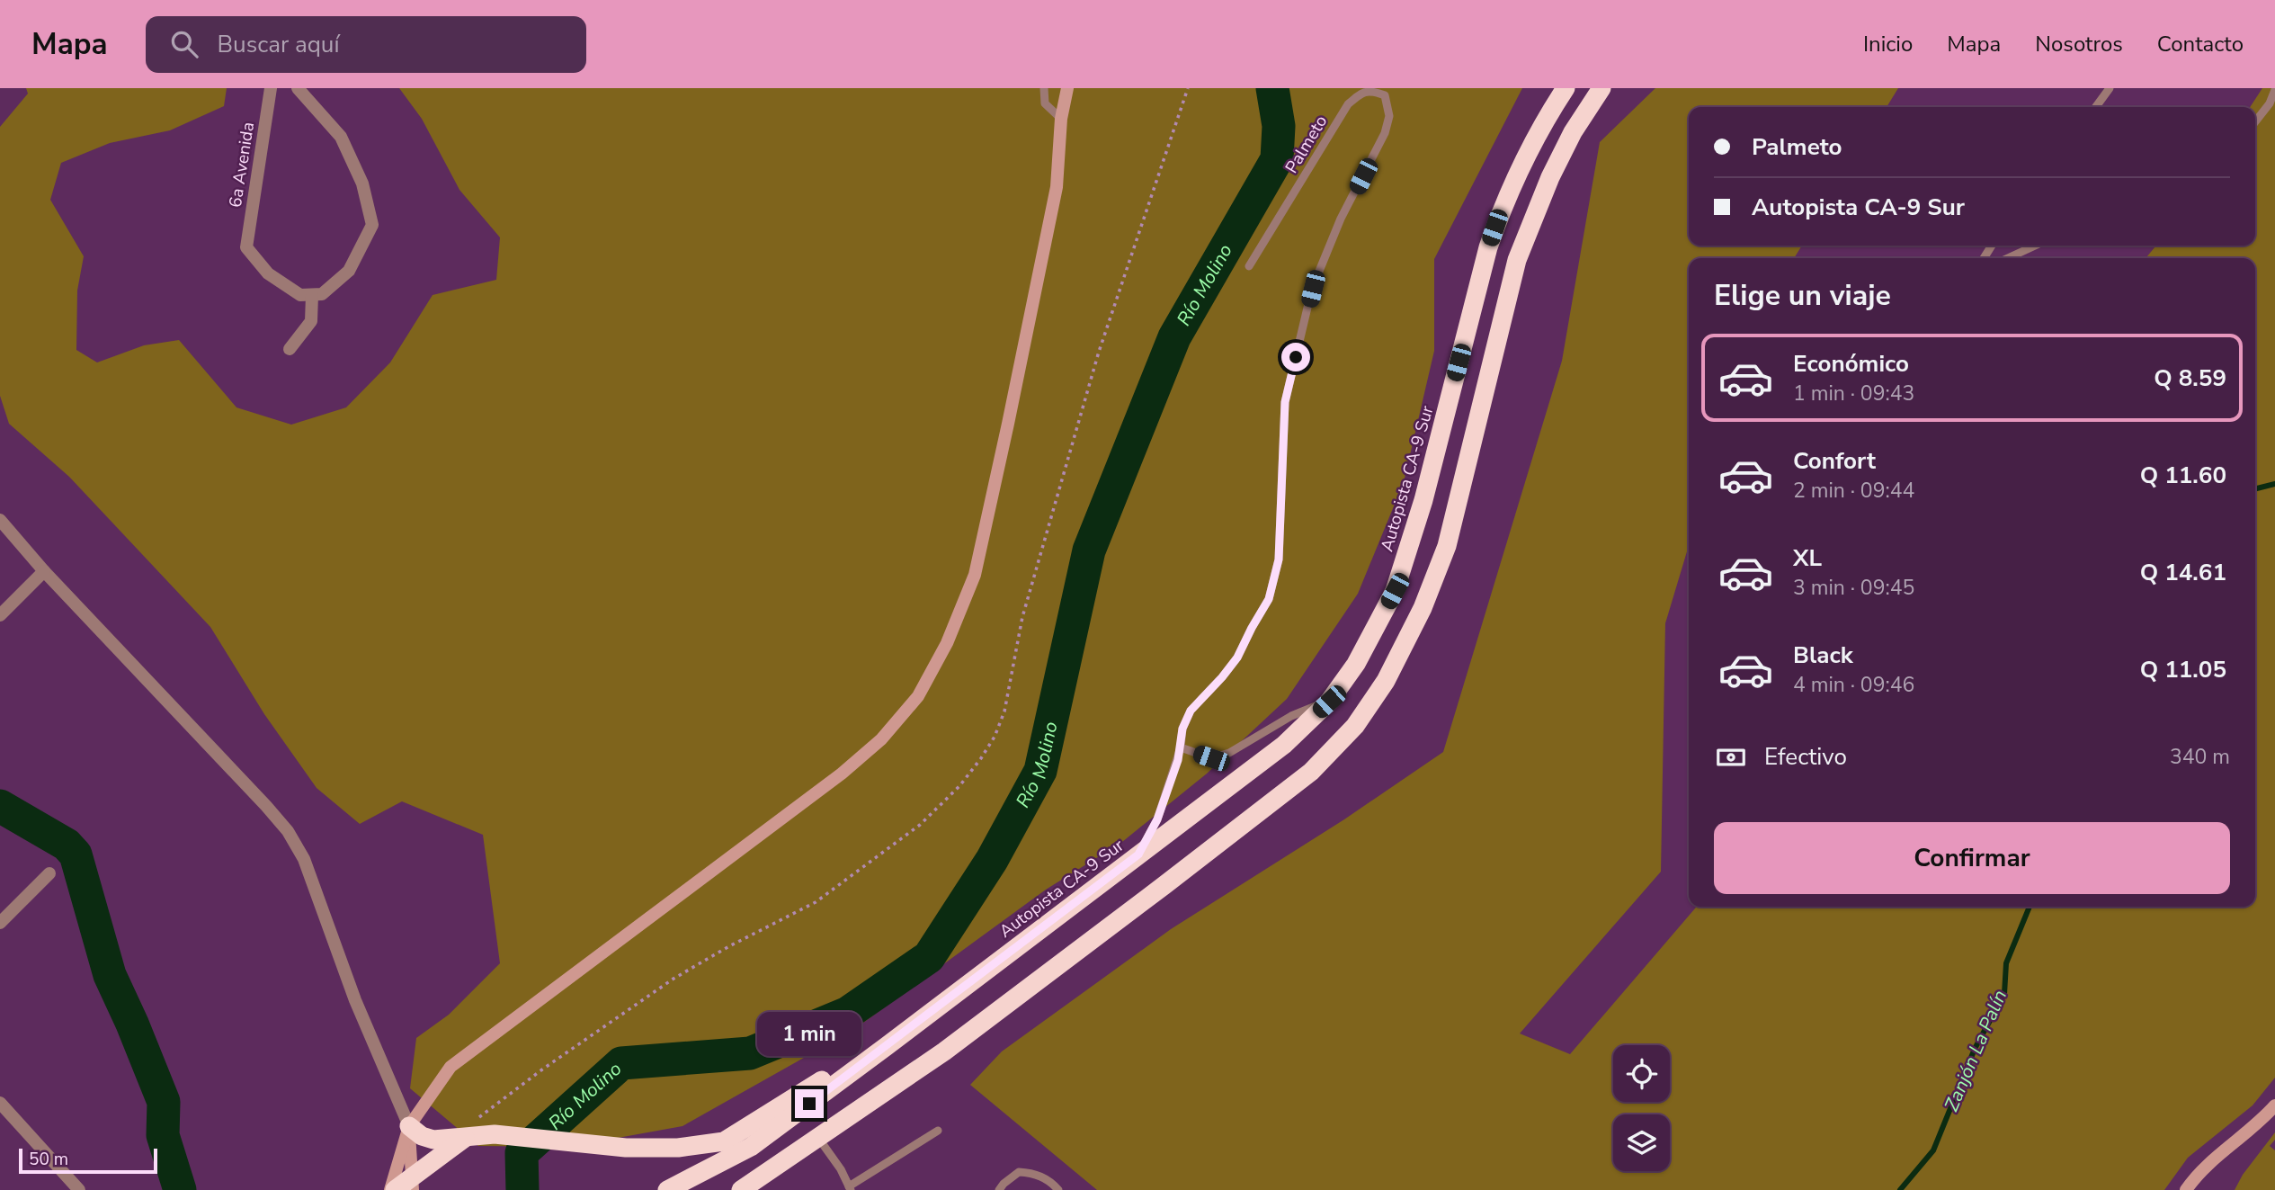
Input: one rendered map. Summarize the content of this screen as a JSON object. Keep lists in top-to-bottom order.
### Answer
{
  "streets": {
    "highway": ["Autopista CA-9 Sur"],
    "street": ["6a Avenida"],
    "lane": ["Palmeto"]
  },
  "water": ["Río Molino", "Zanjón La Palín"],
  "scale_bar": "50 m",
  "page": {
    "header": "Mapa",
    "search": "Buscar aquí",
    "nav": [
      "Inicio",
      "Mapa",
      "Nosotros",
      "Contacto"
    ],
    "banner": ["Palmeto", "Autopista CA-9 Sur"],
    "heading": "Elige un viaje",
    "list": [
      {
        "name": "Económico",
        "note": "1 min · 09:43",
        "value": "Q 8.59"
      },
      {
        "name": "Confort",
        "note": "2 min · 09:44",
        "value": "Q 11.60"
      },
      {
        "name": "XL",
        "note": "3 min · 09:45",
        "value": "Q 14.61"
      },
      {
        "name": "Black",
        "note": "4 min · 09:46",
        "value": "Q 11.05"
      }
    ],
    "pay": ["Efectivo", "340 m"],
    "buttons": "Confirmar",
    "bubble": "1 min",
    "scale": "50 m"
  }
}
